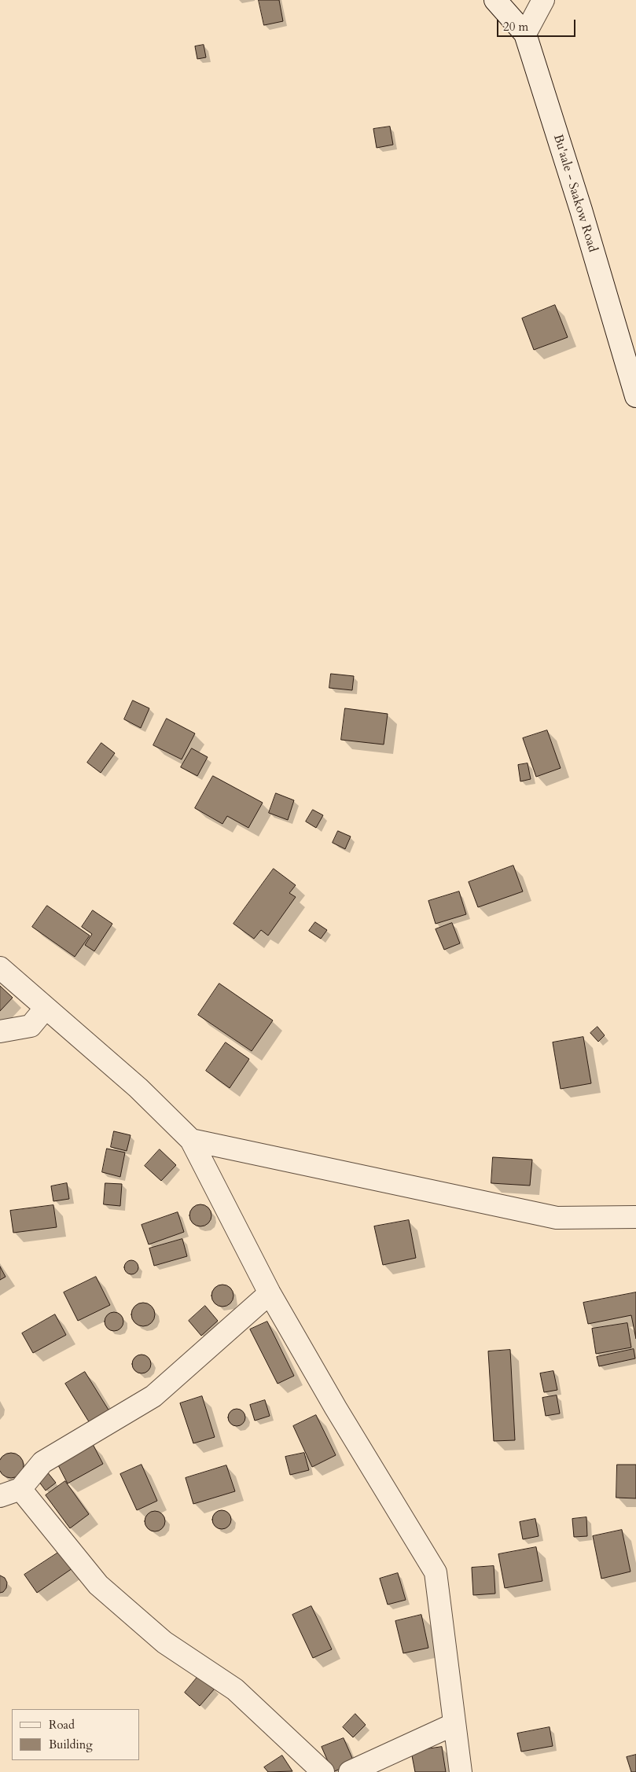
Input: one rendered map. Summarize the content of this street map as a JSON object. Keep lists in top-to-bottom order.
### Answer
{
  "streets": {
    "street": ["Bu'aale - Saakow Road"]
  },
  "legend": ["Road", "Building"],
  "scale_bar": "20 m"
}
